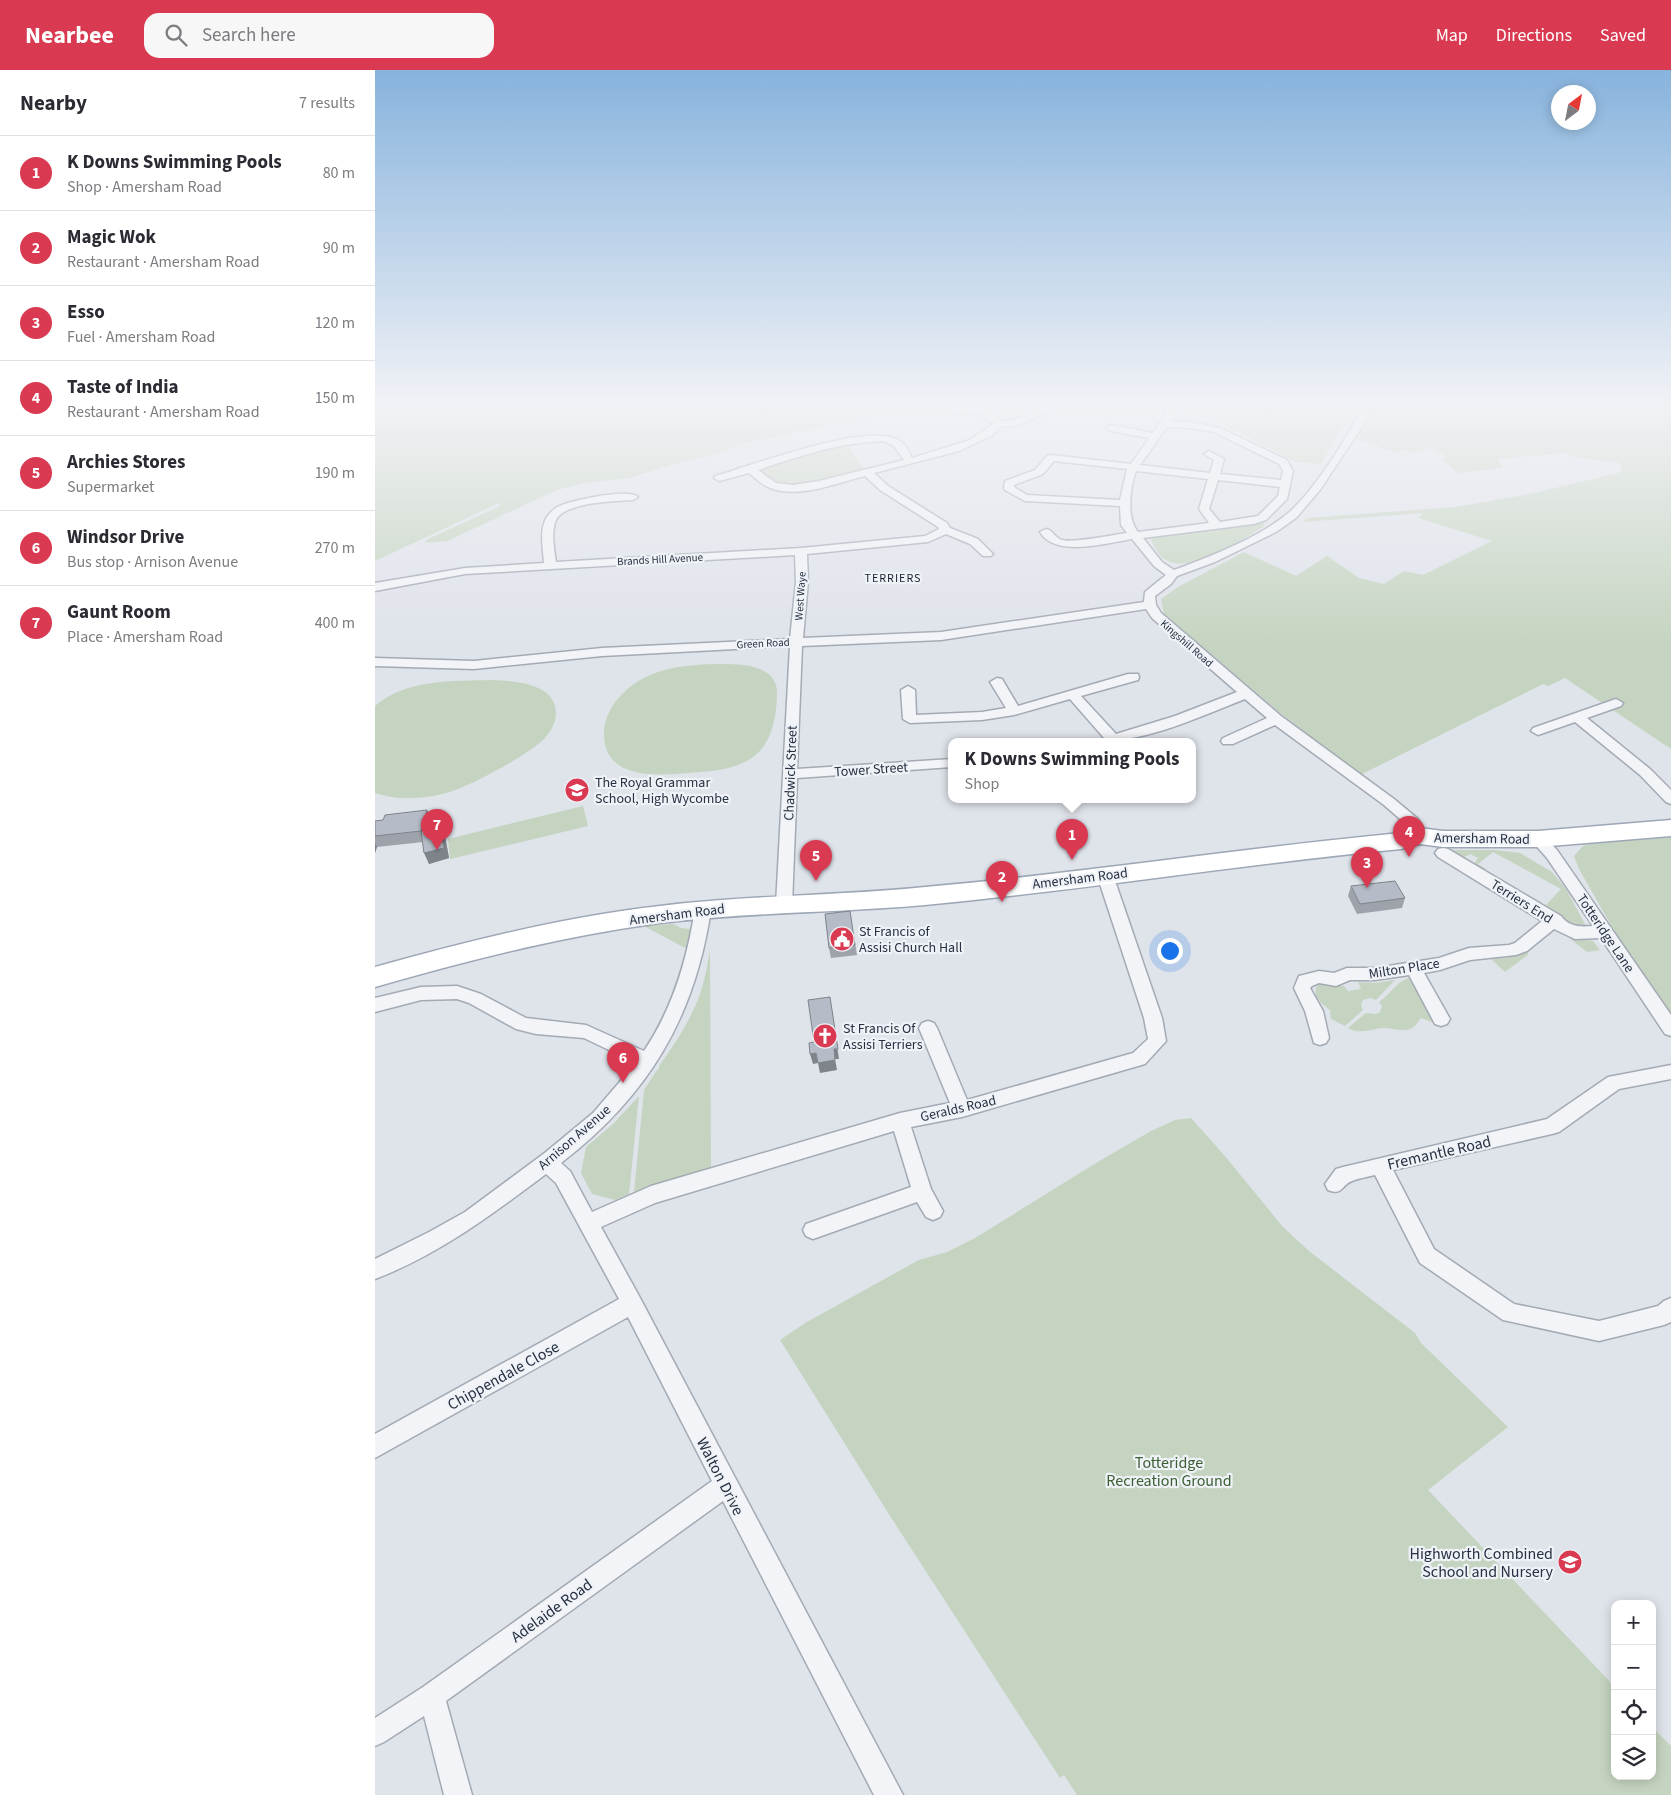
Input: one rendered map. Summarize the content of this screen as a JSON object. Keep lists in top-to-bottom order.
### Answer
{
  "streets": {
    "main road": ["Amersham Road"],
    "street": [
      "Brands Hill Avenue",
      "West Waye",
      "Green Road",
      "Kingshill Road",
      "Tower Street",
      "Chadwick Street",
      "Terriers End",
      "Totteridge Lane",
      "Milton Place",
      "Geralds Road",
      "Arnison Avenue",
      "Fremantle Road",
      "Chippendale Close",
      "Walton Drive",
      "Adelaide Road"
    ]
  },
  "crossings": [
    ["Brands Hill Avenue", "West Waye"],
    ["West Waye", "Green Road"],
    ["West Waye", "Chadwick Street"],
    ["Green Road", "Kingshill Road"],
    ["Green Road", "Chadwick Street"],
    ["Kingshill Road", "Amersham Road"],
    ["Tower Street", "Chadwick Street"],
    ["Chadwick Street", "Amersham Road"],
    ["Amersham Road", "Totteridge Lane"],
    ["Amersham Road", "Geralds Road"],
    ["Amersham Road", "Arnison Avenue"],
    ["Terriers End", "Totteridge Lane"],
    ["Terriers End", "Milton Place"],
    ["Geralds Road", "Walton Drive"],
    ["Arnison Avenue", "Walton Drive"],
    ["Chippendale Close", "Walton Drive"],
    ["Walton Drive", "Adelaide Road"]
  ],
  "districts": ["TERRIERS"],
  "parks": ["Totteridge Recreation Ground"],
  "places": {
    "school or university": ["The Royal Grammar School, High Wycombe", "Highworth Combined School and Nursery"],
    "public building": ["St Francis of Assisi Church Hall"],
    "church": ["St Francis Of Assisi Terriers"]
  },
  "north": "top right",
  "page": {
    "header": "Nearbee",
    "search": "Search here",
    "nav": ["Map", "Directions", "Saved"],
    "heading": ["Nearby", "7 results"],
    "list": [
      {
        "mark": "1",
        "name": "K Downs Swimming Pools",
        "note": "Shop · Amersham Road",
        "value": "80 m"
      },
      {
        "mark": "2",
        "name": "Magic Wok",
        "note": "Restaurant · Amersham Road",
        "value": "90 m"
      },
      {
        "mark": "3",
        "name": "Esso",
        "note": "Fuel · Amersham Road",
        "value": "120 m"
      },
      {
        "mark": "4",
        "name": "Taste of India",
        "note": "Restaurant · Amersham Road",
        "value": "150 m"
      },
      {
        "mark": "5",
        "name": "Archies Stores",
        "note": "Supermarket",
        "value": "190 m"
      },
      {
        "mark": "6",
        "name": "Windsor Drive",
        "note": "Bus stop · Arnison Avenue",
        "value": "270 m"
      },
      {
        "mark": "7",
        "name": "Gaunt Room",
        "note": "Place · Amersham Road",
        "value": "400 m"
      }
    ],
    "popup": ["K Downs Swimming Pools", "Shop"],
    "pins": [
      "7",
      "4",
      "1",
      "5",
      "3",
      "2",
      "6"
    ],
    "map_buttons": ["+", "−"]
  }
}
